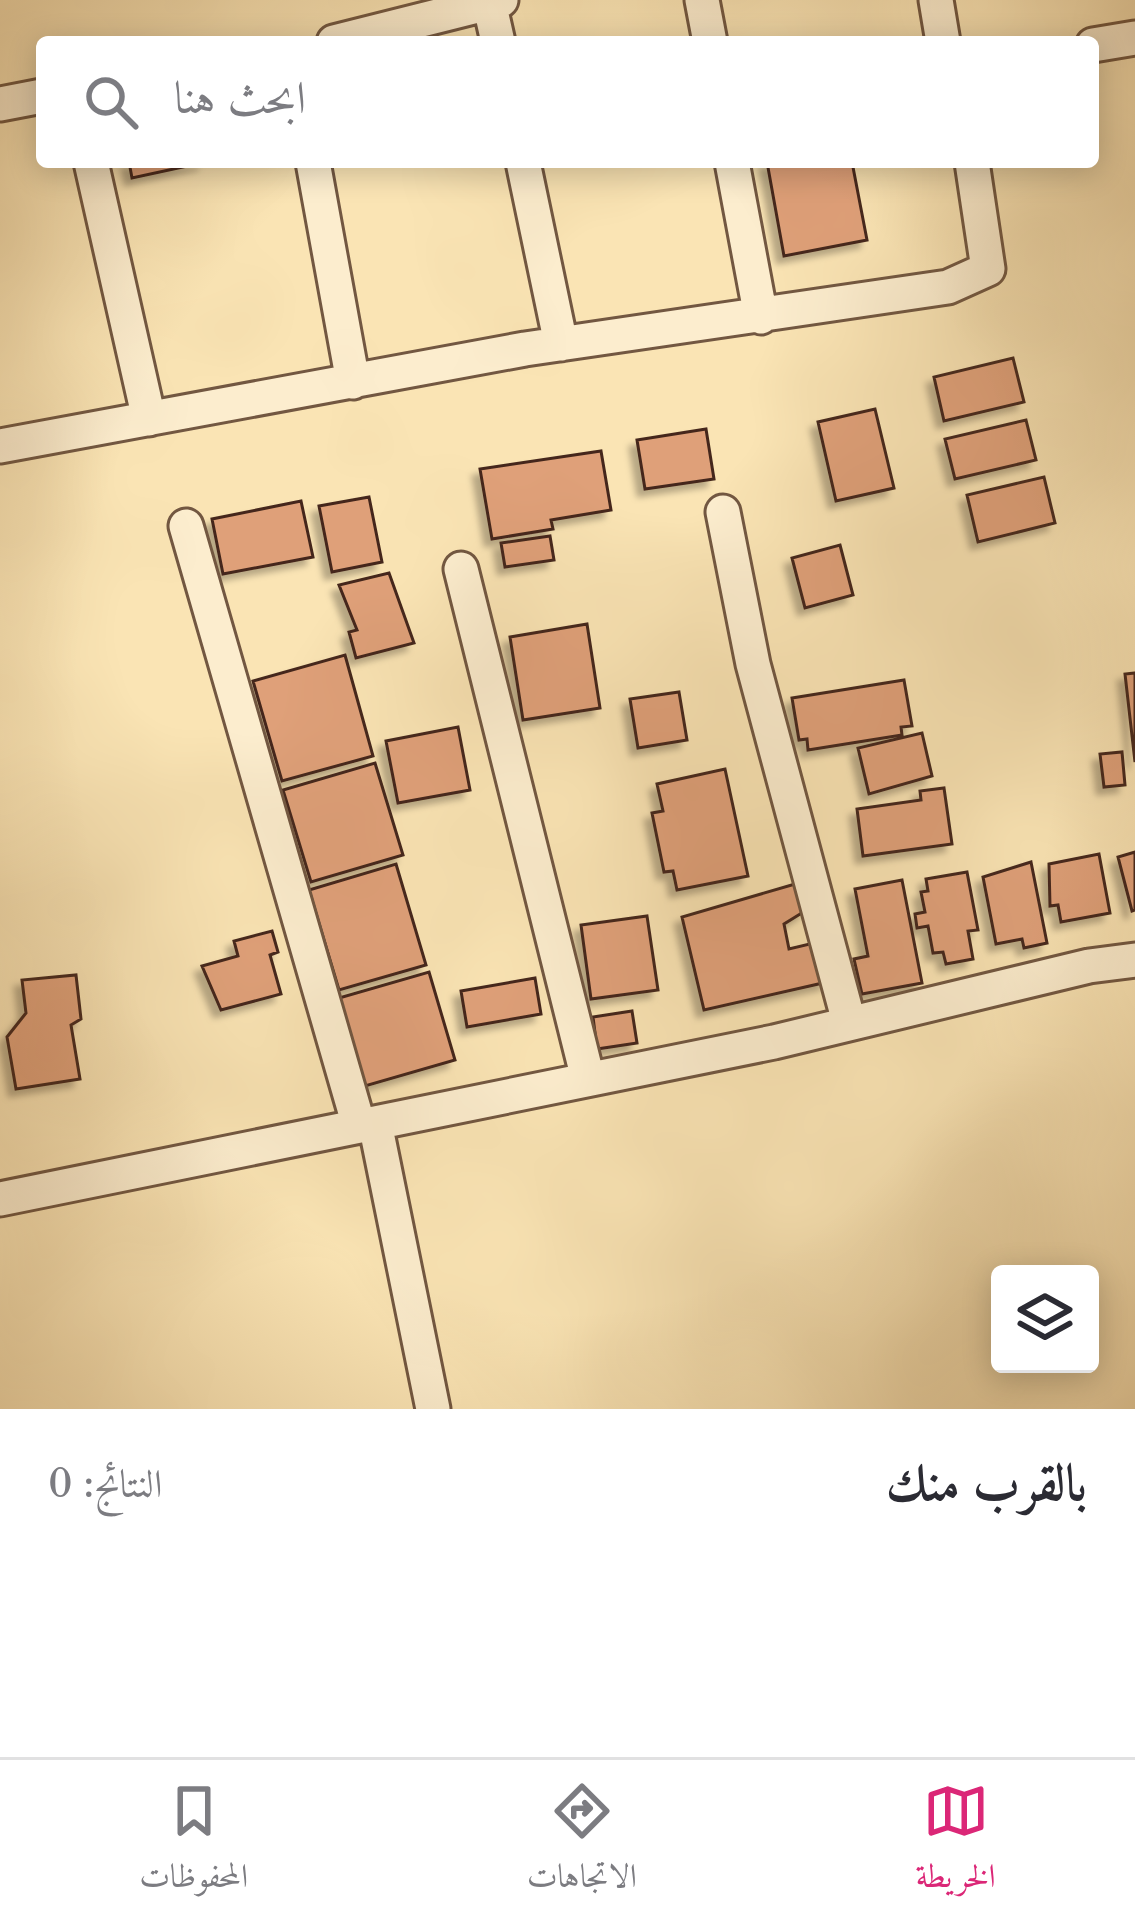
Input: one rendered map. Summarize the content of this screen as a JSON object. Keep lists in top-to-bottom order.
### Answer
{
  "page": {
    "search": "ابحث هنا",
    "heading": ["بالقرب منك", "النتائج: 0"],
    "nav": ["الخريطة", "الاتجاهات", "المحفوظات"]
  }
}
